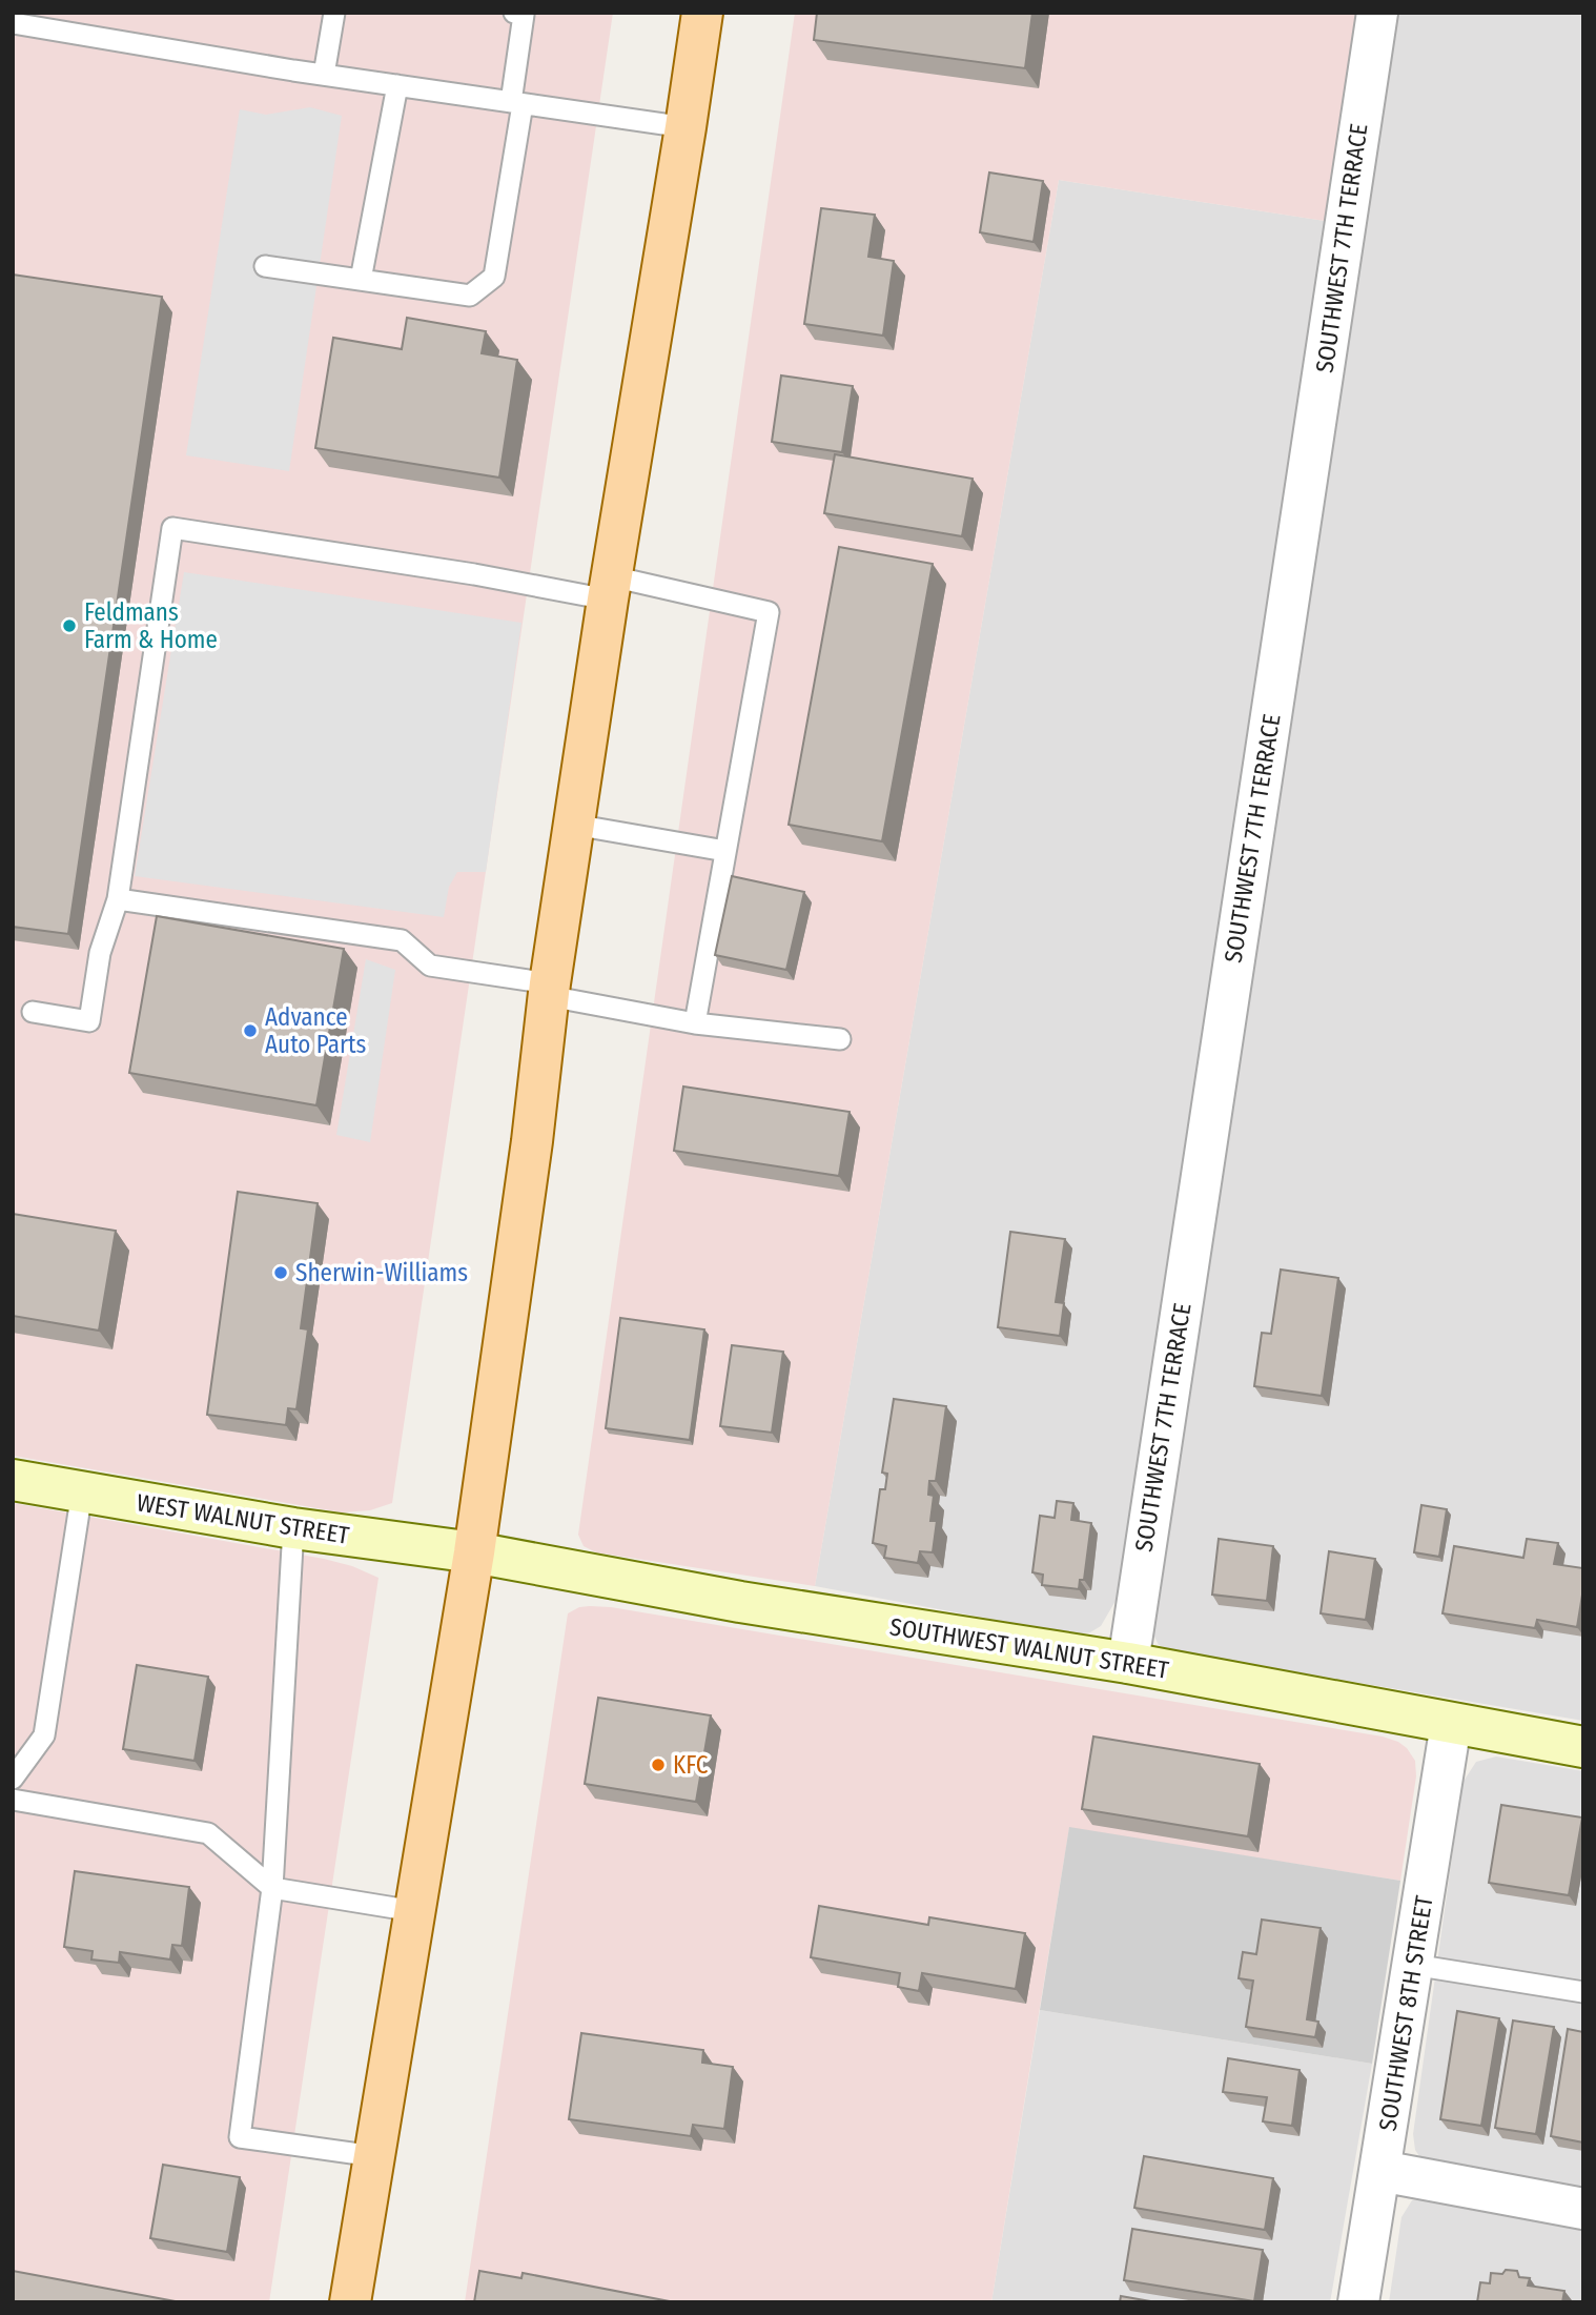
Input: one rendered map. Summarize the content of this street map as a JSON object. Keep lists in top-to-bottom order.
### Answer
{
  "streets": {
    "street": [
      "SOUTHWEST 7TH TERRACE",
      "WEST WALNUT STREET",
      "SOUTHWEST WALNUT STREET",
      "SOUTHWEST 8TH STREET"
    ]
  },
  "crossings": [
    ["SOUTHWEST 7TH TERRACE", "SOUTHWEST WALNUT STREET"],
    ["WEST WALNUT STREET", "SOUTHWEST WALNUT STREET"],
    ["SOUTHWEST WALNUT STREET", "SOUTHWEST 8TH STREET"]
  ],
  "places": [
    "Feldmans Farm & Home",
    "Advance Auto Parts",
    "Sherwin-Williams",
    "KFC"
  ]
}
